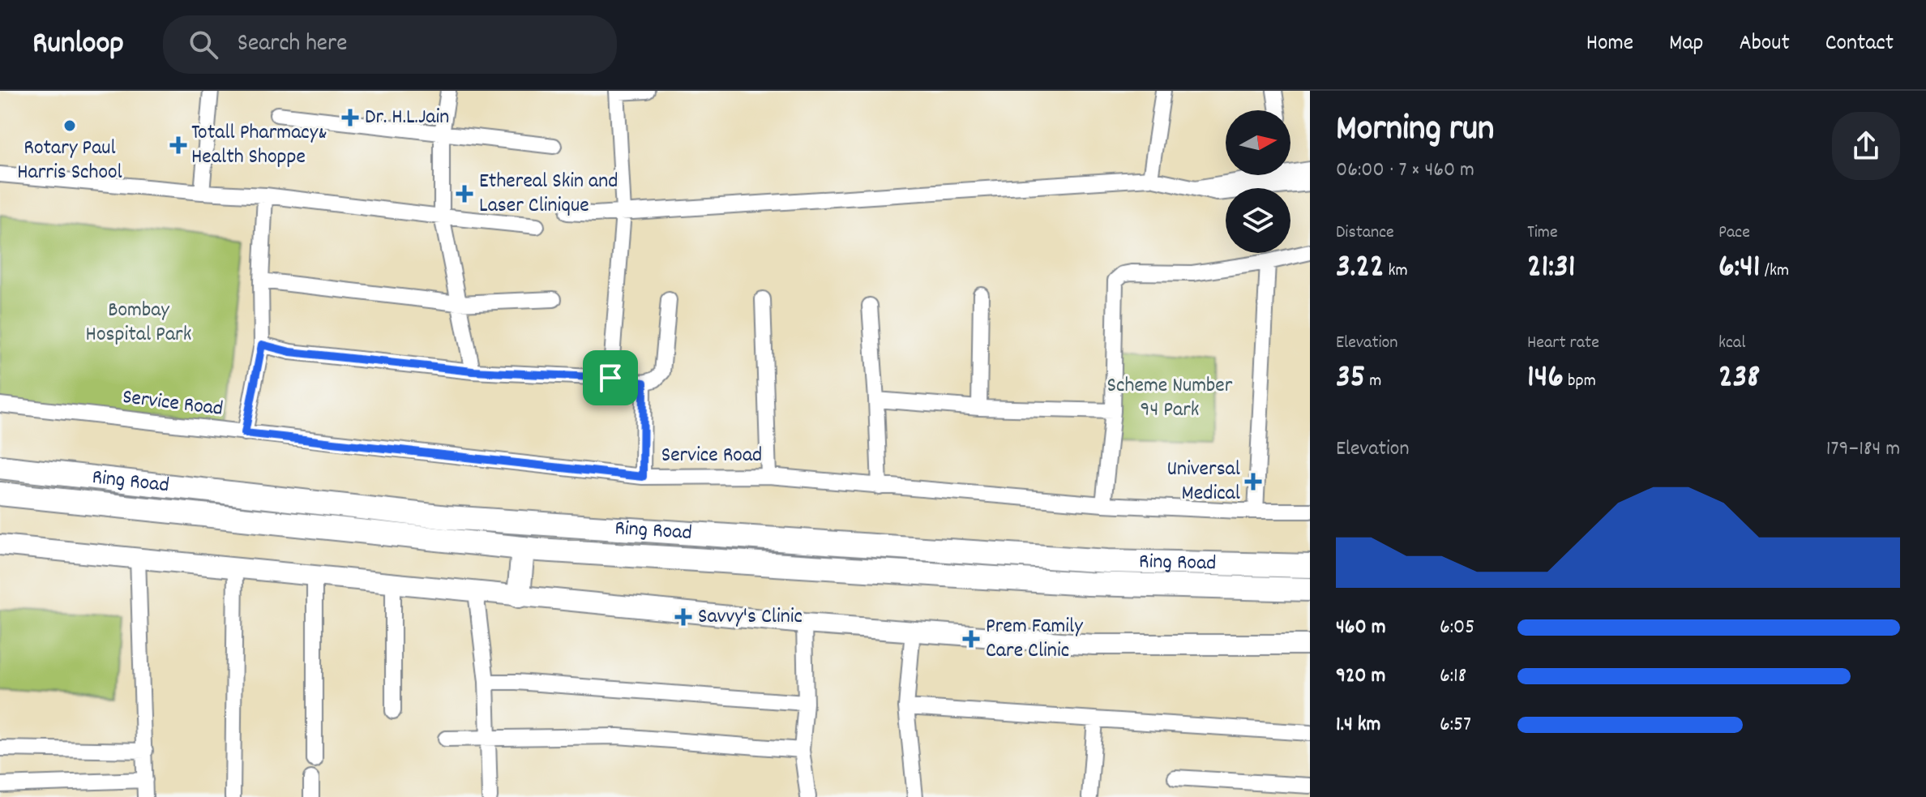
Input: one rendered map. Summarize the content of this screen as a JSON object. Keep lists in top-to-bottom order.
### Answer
{
  "streets": {
    "main road": ["Ring Road"],
    "street": ["Service Road"]
  },
  "parks": ["Bombay Hospital Park", "Scheme Number 94 Park"],
  "places": {
    "health": [
      "Dr. H.L.Jain",
      "Totall Pharmacy& Health Shoppe",
      "Ethereal Skin and Laser Clinique",
      "Universal Medical",
      "Savvy's Clinic",
      "Prem Family Care Clinic"
    ],
    "other": ["Rotary Paul Harris School"]
  },
  "north": "right",
  "page": {
    "header": "Runloop",
    "search": "Search here",
    "nav": [
      "Home",
      "Map",
      "About",
      "Contact"
    ],
    "heading": ["Morning run", "06:00 · 7 × 460 m"],
    "stats": [
      ["Distance", "3.22 km"],
      ["Time", "21:31"],
      ["Pace", "6:41 /km"],
      ["Elevation", "35 m"],
      ["Heart rate", "146 bpm"],
      ["kcal", "238"]
    ],
    "chart": ["Elevation", "179–184 m"],
    "list": [
      {
        "name": "460 m",
        "note": "6:05"
      },
      {
        "name": "920 m",
        "note": "6:18"
      },
      {
        "name": "1.4 km",
        "note": "6:57"
      }
    ]
  }
}
